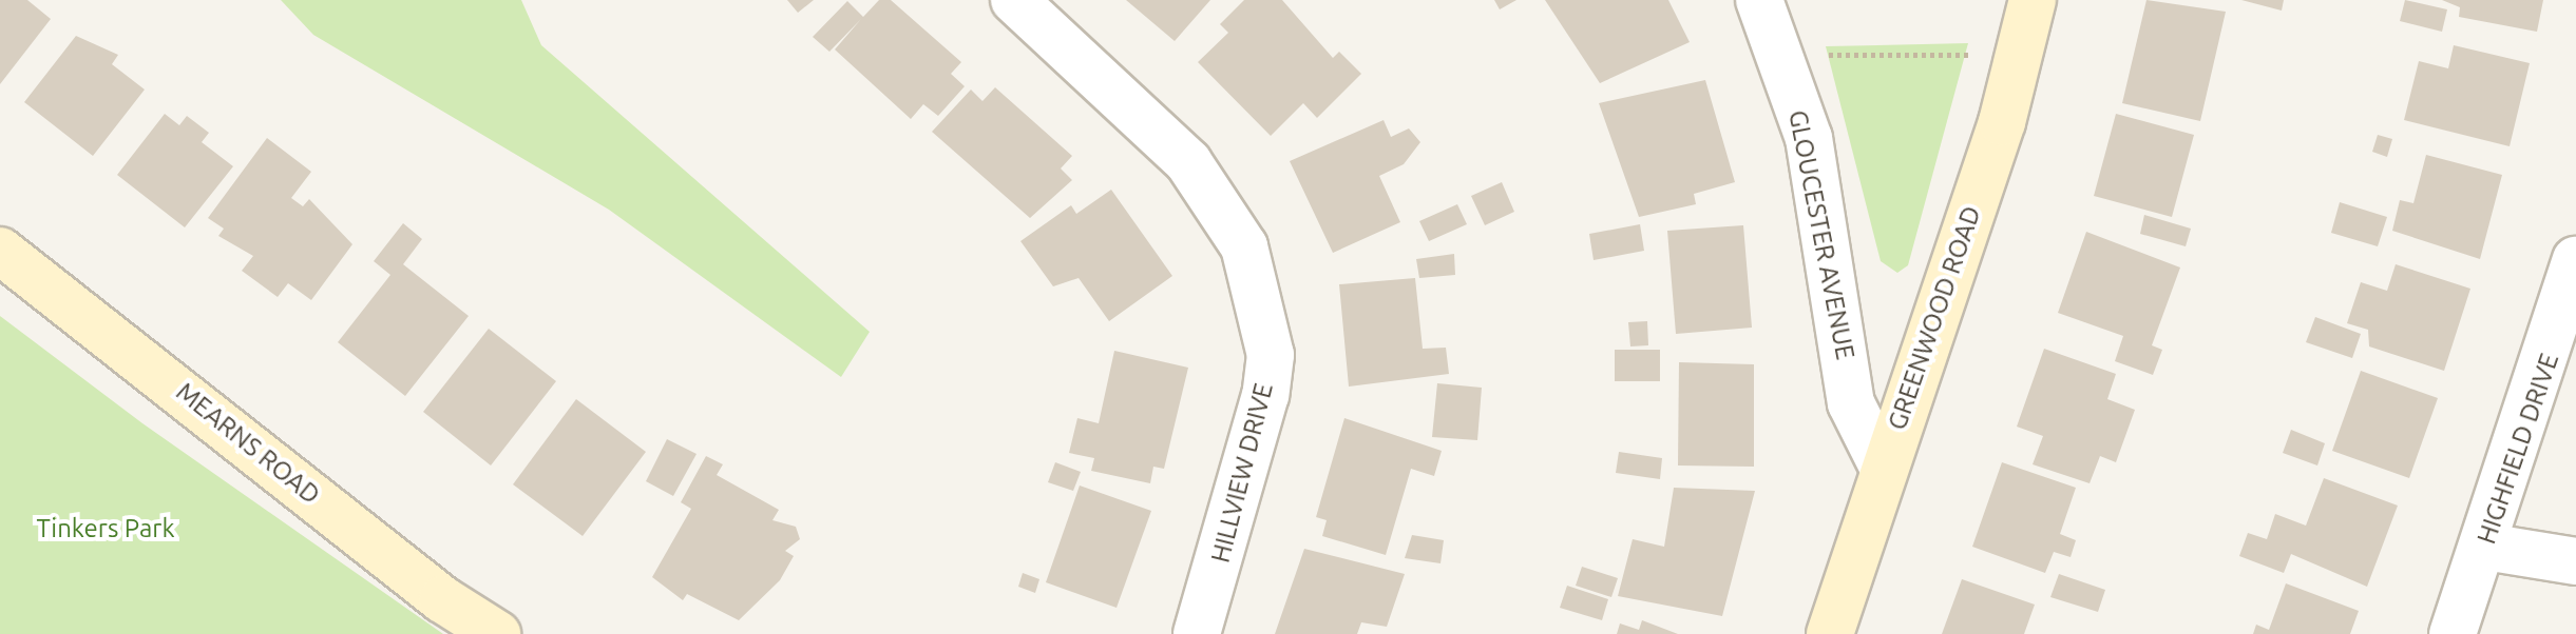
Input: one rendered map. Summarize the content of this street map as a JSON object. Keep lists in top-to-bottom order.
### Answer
{
  "streets": {
    "street": [
      "GLOUCESTER AVENUE",
      "GREENWOOD ROAD",
      "MEARNS ROAD",
      "HIGHFIELD DRIVE",
      "HILLVIEW DRIVE"
    ]
  },
  "crossings": [
    ["GLOUCESTER AVENUE", "GREENWOOD ROAD"]
  ],
  "parks": ["Tinkers Park"]
}
